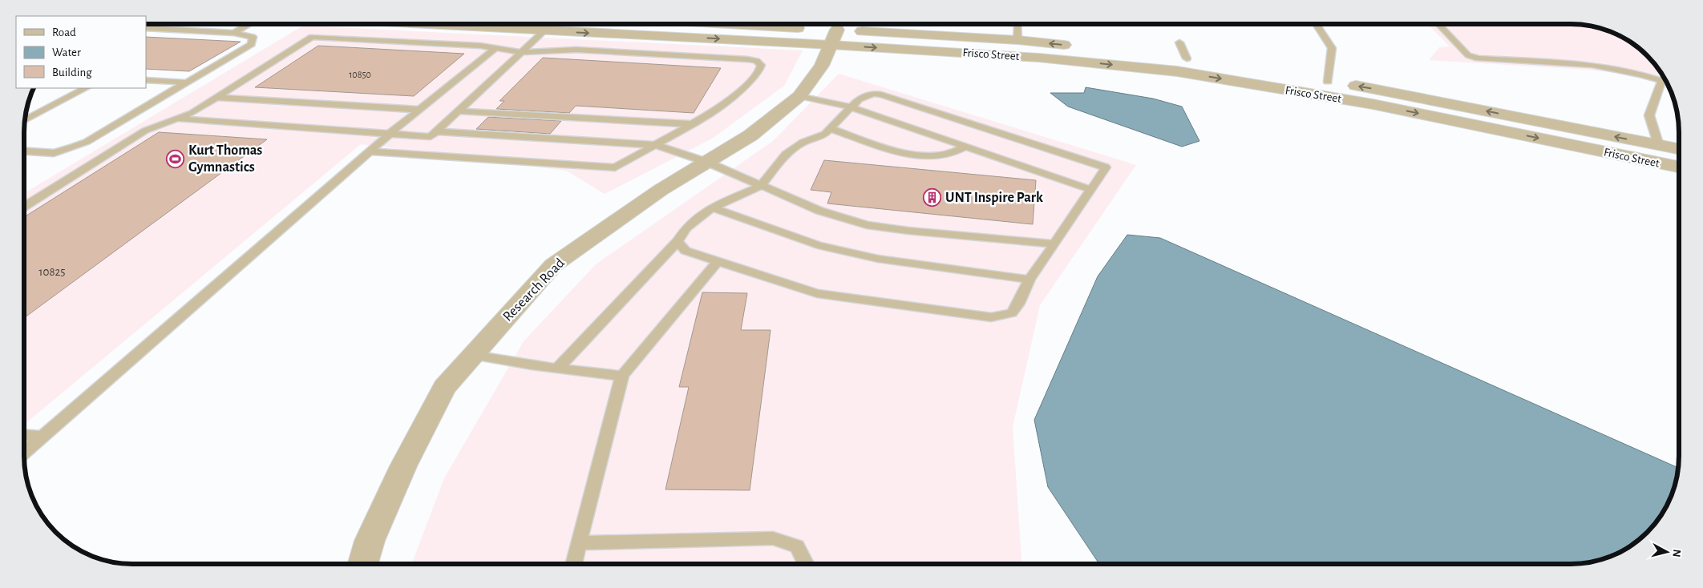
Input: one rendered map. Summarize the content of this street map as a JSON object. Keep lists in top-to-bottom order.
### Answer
{
  "streets": {
    "street": ["Frisco Street", "Research Road"]
  },
  "crossings": [
    ["Frisco Street", "Research Road"]
  ],
  "places": {
    "sports": ["Kurt Thomas Gymnastics"],
    "building": ["UNT Inspire Park"]
  },
  "house_numbers": ["10850", "10825"],
  "legend": ["Road", "Water", "Building"],
  "north": "right"
}
